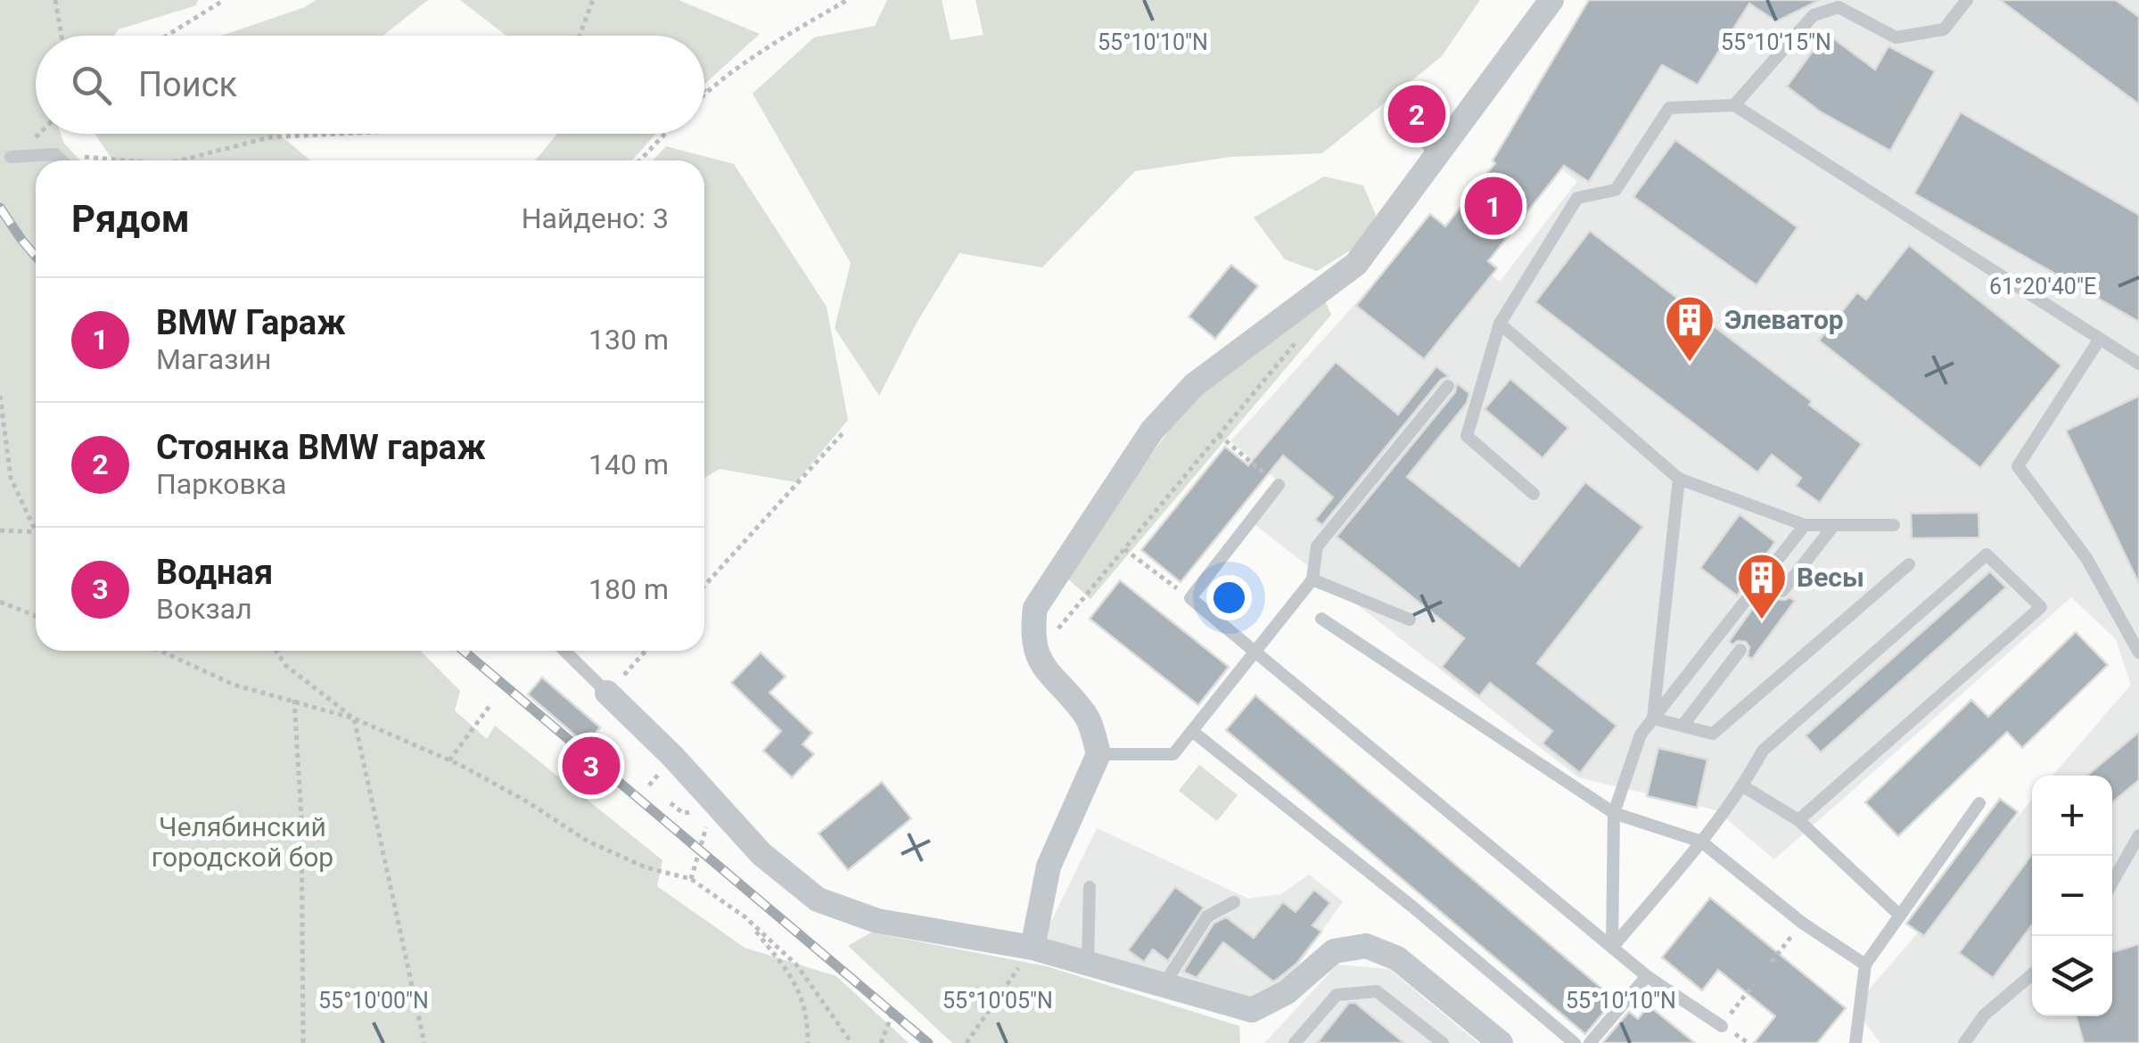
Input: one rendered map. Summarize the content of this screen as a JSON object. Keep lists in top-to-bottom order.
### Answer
{
  "parks": ["Челябинский городской бор"],
  "places": {
    "building": ["Элеватор", "Весы"]
  },
  "page": {
    "search": "Поиск",
    "pins": ["2", "1", "3"],
    "heading": ["Рядом", "Найдено: 3"],
    "list": [
      {
        "mark": "1",
        "name": "BMW Гараж",
        "note": "Магазин",
        "value": "130 m"
      },
      {
        "mark": "2",
        "name": "Стоянка BMW гараж",
        "note": "Парковка",
        "value": "140 m"
      },
      {
        "mark": "3",
        "name": "Водная",
        "note": "Вокзал",
        "value": "180 m"
      }
    ],
    "map_buttons": ["+", "−"]
  },
  "coordinates": [
    "55°10'10\"N",
    "55°10'15\"N",
    "61°20'40\"E",
    "55°10'00\"N",
    "55°10'05\"N"
  ]
}
